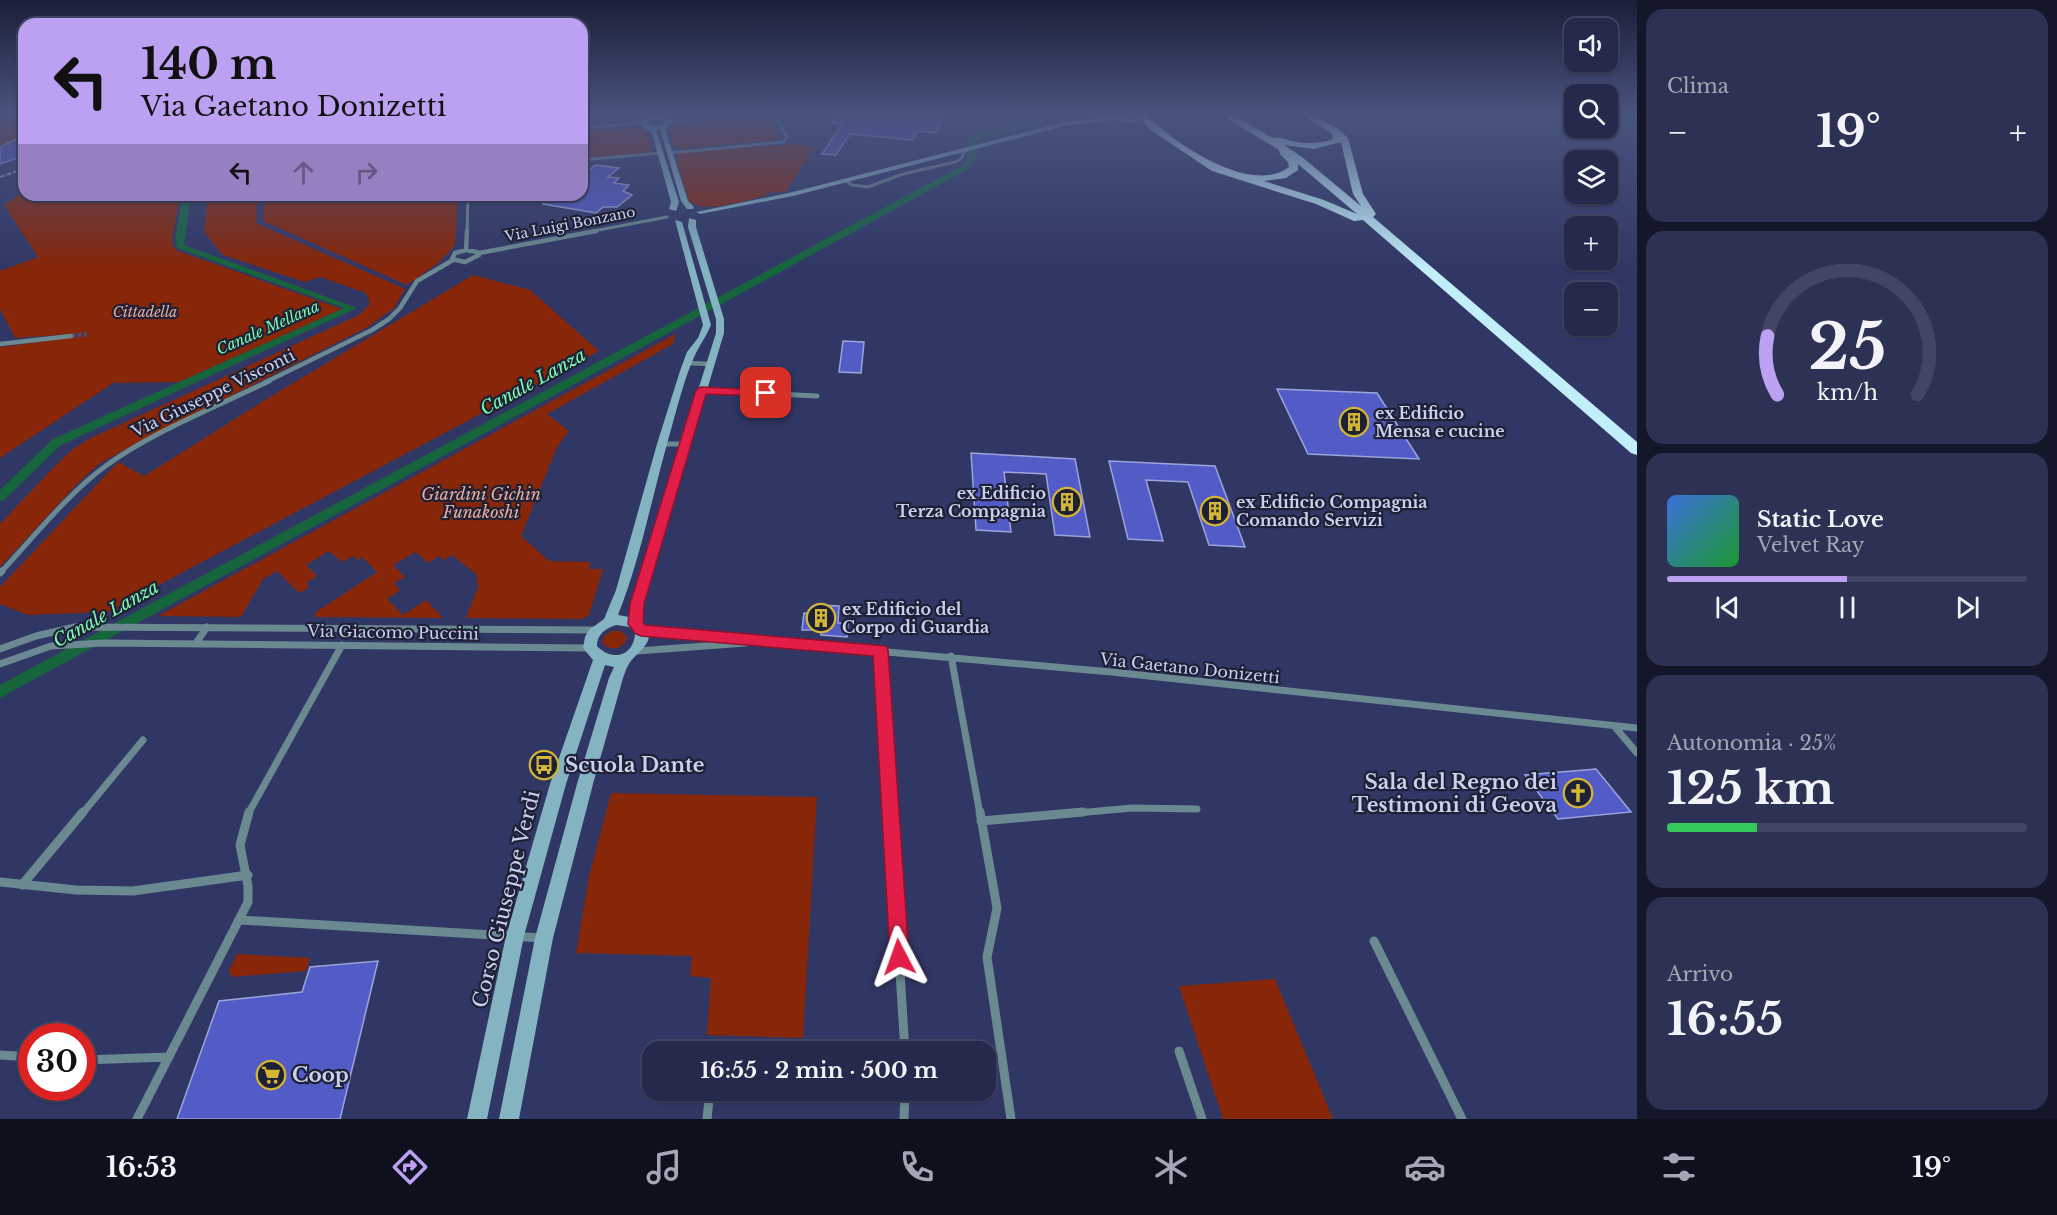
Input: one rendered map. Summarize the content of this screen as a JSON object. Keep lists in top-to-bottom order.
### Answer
{
  "streets": {
    "street": [
      "Via Luigi Bonzano",
      "Via Giuseppe Visconti",
      "Via Giacomo Puccini",
      "Via Gaetano Donizetti",
      "Corso Giuseppe Verdi"
    ]
  },
  "crossings": [
    ["Via Luigi Bonzano", "Via Giuseppe Visconti"],
    ["Via Giacomo Puccini", "Via Gaetano Donizetti"],
    ["Via Giacomo Puccini", "Corso Giuseppe Verdi"],
    ["Via Gaetano Donizetti", "Corso Giuseppe Verdi"]
  ],
  "water": ["Canale Mellana", "Canale Lanza"],
  "parks": ["Cittadella", "Giardini Gichin Funakoshi"],
  "places": {
    "building": [
      "ex Edificio Mensa e cucine",
      "ex Edificio Terza Compagnia",
      "ex Edificio Compagnia Comando Servizi",
      "ex Edificio del Corpo di Guardia"
    ],
    "bus stop": ["Scuola Dante"],
    "church": ["Sala del Regno dei Testimoni di Geova"],
    "supermarket": ["Coop"]
  },
  "page": {
    "tile": [
      "Clima",
      ["Autonomia · 25%", "125 km"],
      ["Arrivo", "16:55"]
    ],
    "map_buttons": ["+", "−"],
    "turn": ["140 m", "Via Gaetano Donizetti"],
    "heat": ["−", "19°", "+"],
    "song": ["Static Love", "Velvet Ray"],
    "limit": "30",
    "trip": "16:55 · 2 min · 500 m",
    "tabs": ["16:53", "19°"],
    "gauge": ["25", "km/h"]
  }
}
